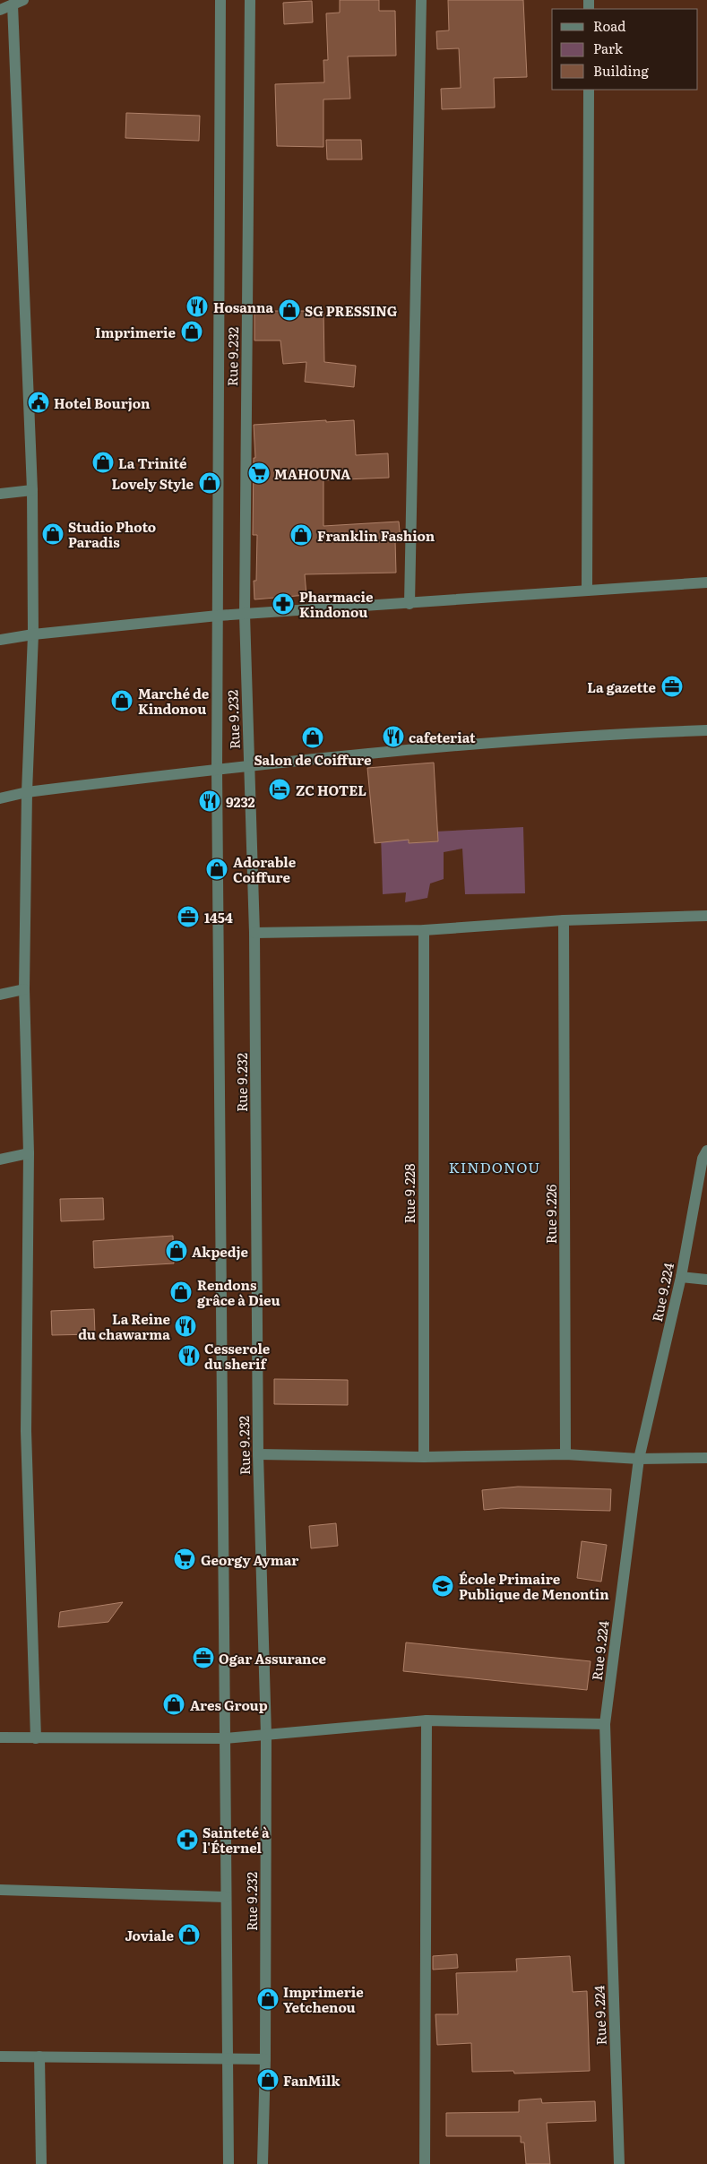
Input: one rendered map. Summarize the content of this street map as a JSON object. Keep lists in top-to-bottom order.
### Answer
{
  "streets": {
    "street": [
      "Rue 9.232",
      "Rue 9.228",
      "Rue 9.226",
      "Rue 9.224"
    ]
  },
  "districts": ["KINDONOU"],
  "places": {
    "restaurant": [
      "Hosanna",
      "cafeteriat",
      "9232",
      "La Reine du chawarma",
      "Cesserole du sherif"
    ],
    "shop": [
      "SG PRESSING",
      "Imprimerie",
      "La Trinité",
      "Lovely Style",
      "Studio Photo Paradis",
      "Franklin Fashion",
      "Marché de Kindonou",
      "Salon de Coiffure",
      "Adorable Coiffure",
      "Akpedje",
      "Rendons grâce à Dieu",
      "Ares Group",
      "Joviale",
      "Imprimerie Yetchenou",
      "FanMilk"
    ],
    "public building": ["Hotel Bourjon"],
    "supermarket": ["MAHOUNA", "Georgy Aymar"],
    "pharmacy": ["Pharmacie Kindonou", "Sainteté à l'Éternel"],
    "office": ["La gazette", "1454", "Ogar Assurance"],
    "hotel": ["ZC HOTEL"],
    "school or university": ["École Primaire Publique de Menontin"]
  },
  "legend": ["Road", "Park", "Building"]
}
